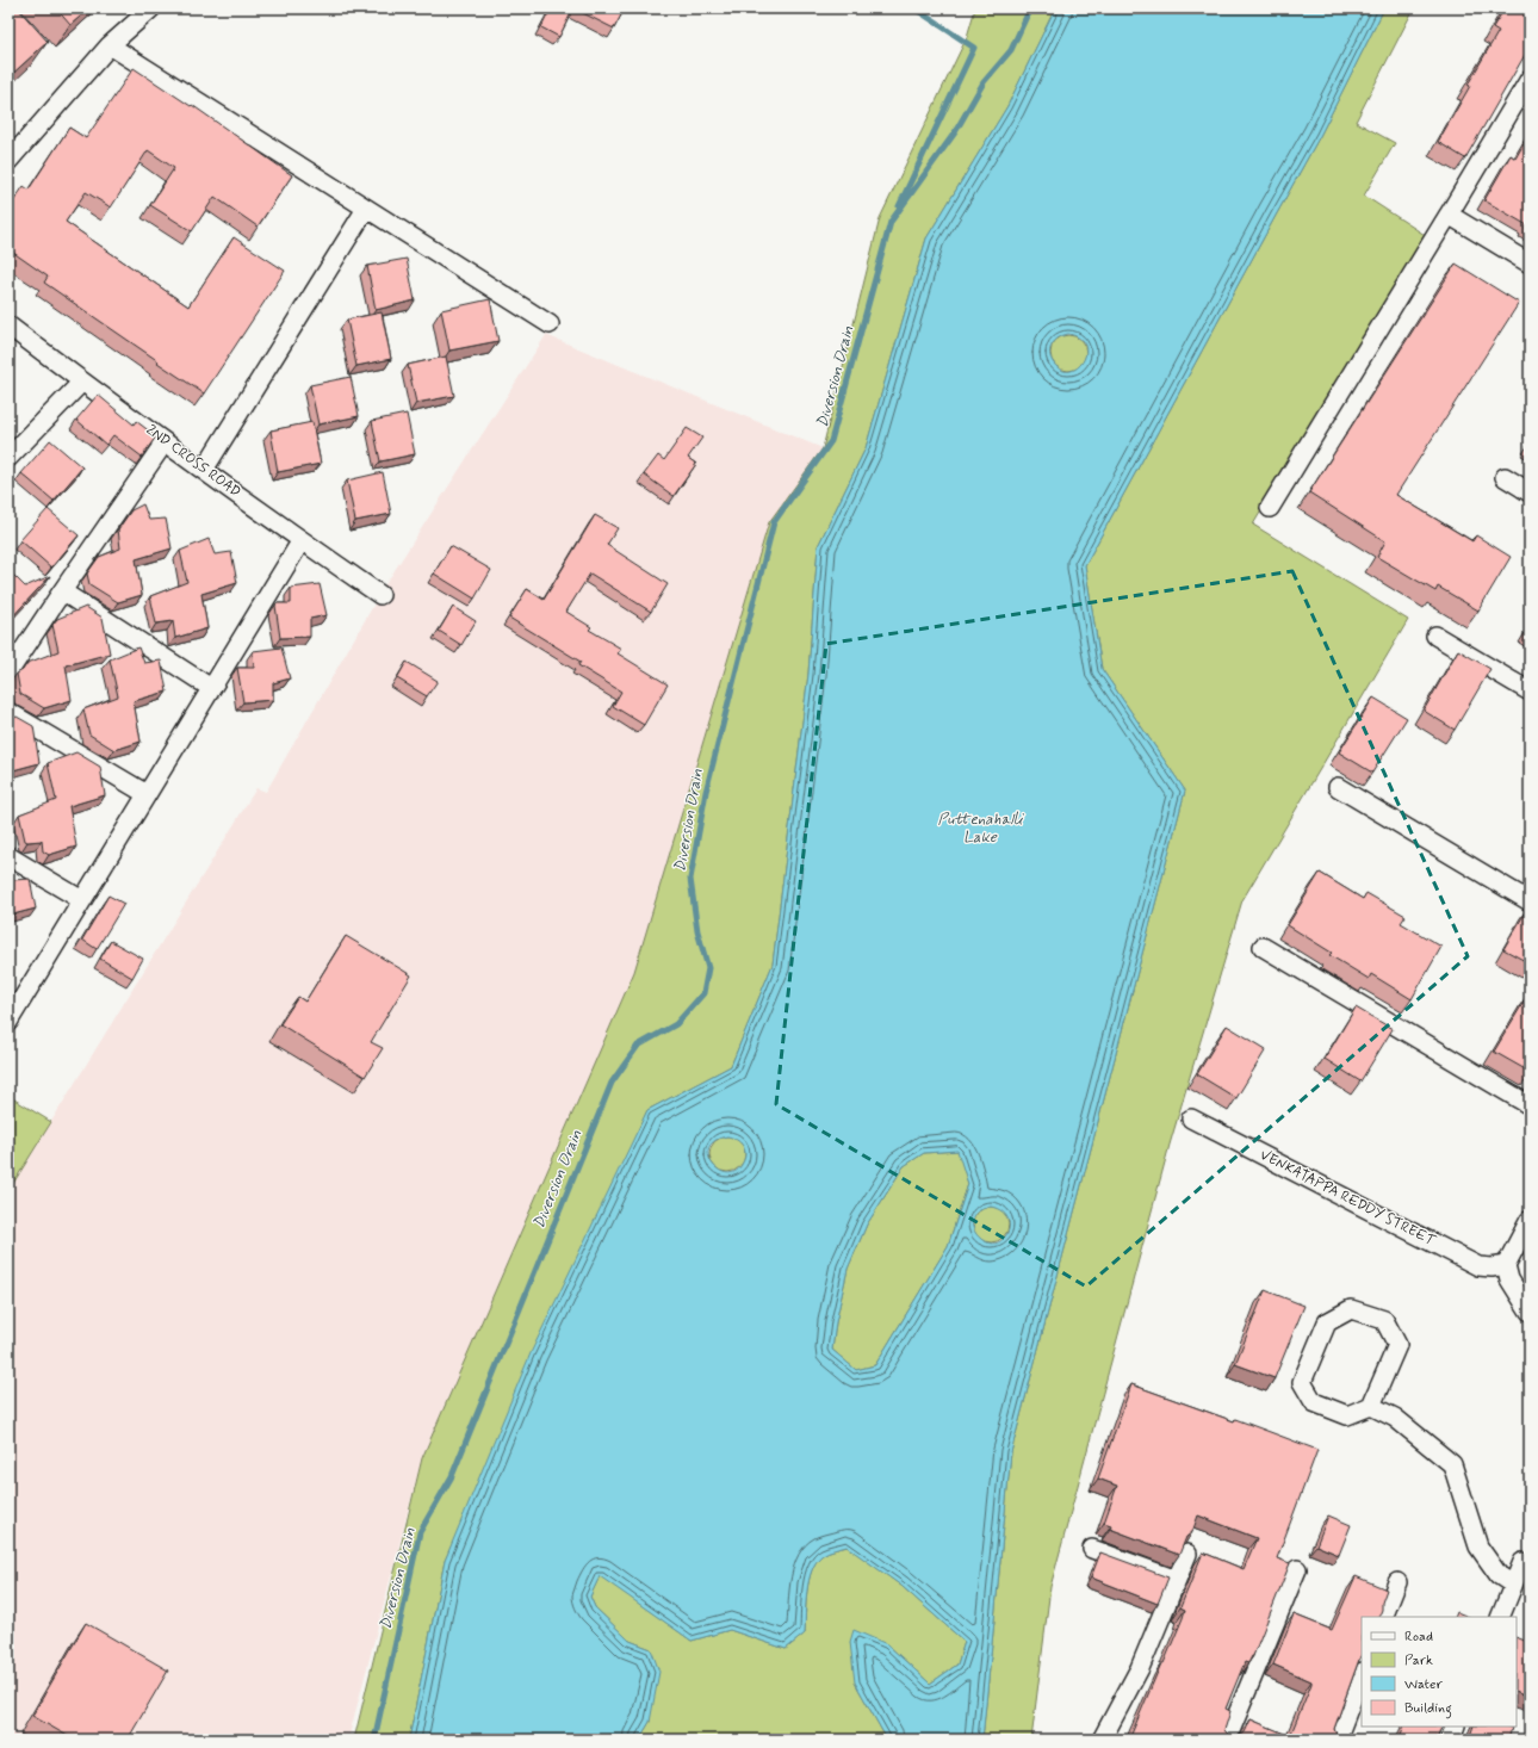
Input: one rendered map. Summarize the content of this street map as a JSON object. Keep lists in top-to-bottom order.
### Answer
{
  "streets": {
    "street": ["2ND CROSS ROAD", "VENKATAPPA REDDY STREET"]
  },
  "water": ["Diversion Drain", "Puttenahalli Lake"],
  "legend": [
    "Road",
    "Park",
    "Water",
    "Building"
  ]
}
